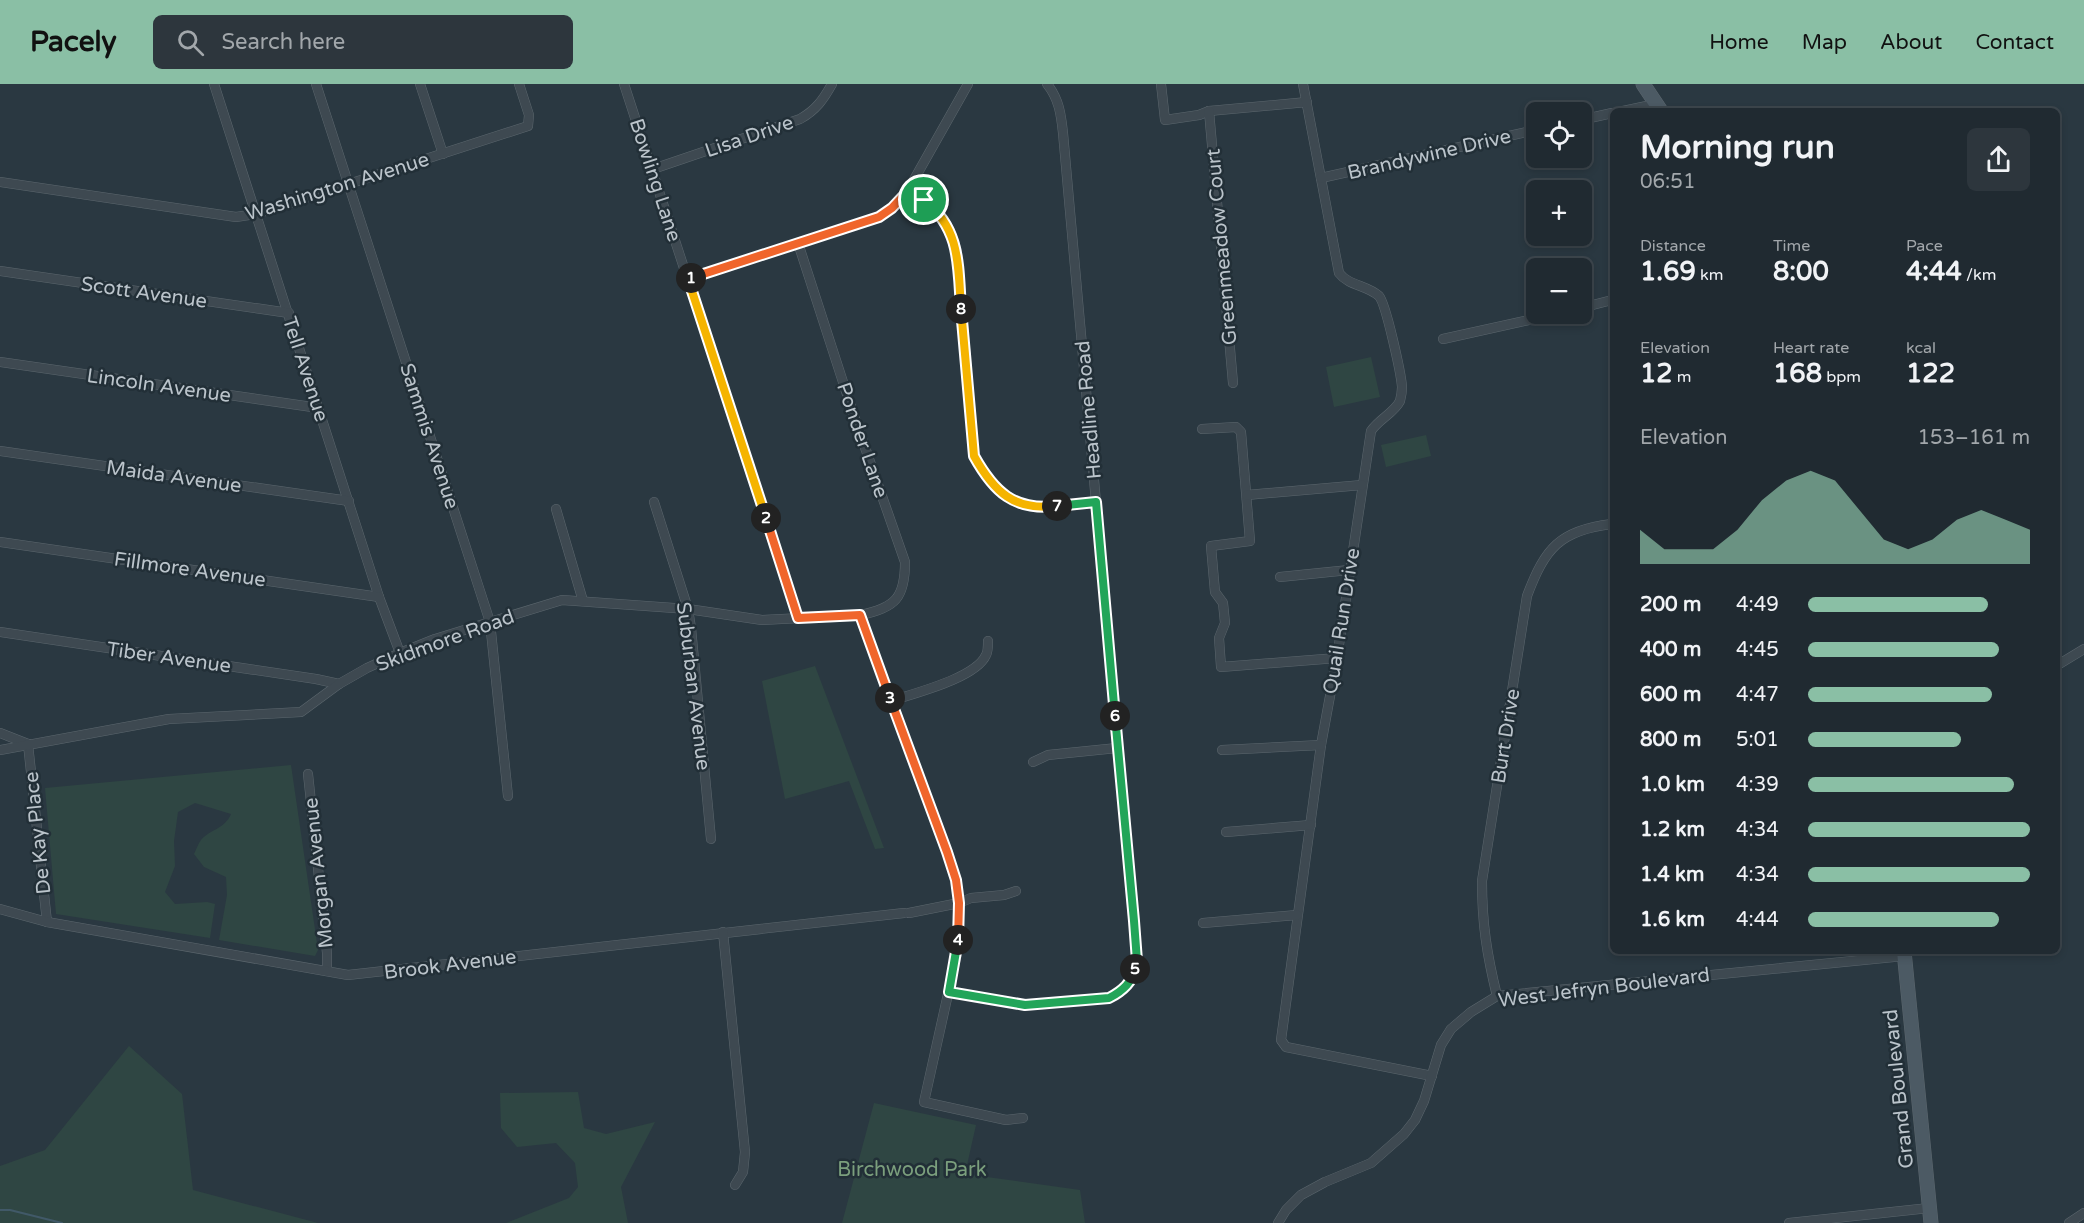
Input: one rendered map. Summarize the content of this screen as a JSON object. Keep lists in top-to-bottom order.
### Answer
{
  "streets": {
    "street": [
      "Lisa Drive",
      "Brandywine Drive",
      "Bowling Lane",
      "Washington Avenue",
      "Greenmeadow Court",
      "Scott Avenue",
      "Tell Avenue",
      "Lincoln Avenue",
      "Headline Road",
      "Sammis Avenue",
      "Ponder Lane",
      "Maida Avenue",
      "Fillmore Avenue",
      "Quail Run Drive",
      "Skidmore Road",
      "Tiber Avenue",
      "Suburban Avenue",
      "Burt Drive",
      "De Kay Place",
      "Morgan Avenue",
      "Brook Avenue",
      "West Jefryn Boulevard",
      "Grand Boulevard"
    ]
  },
  "crossings": [
    ["Lisa Drive", "Bowling Lane"],
    ["Brandywine Drive", "Quail Run Drive"],
    ["Bowling Lane", "Ponder Lane"],
    ["Bowling Lane", "Skidmore Road"],
    ["Washington Avenue", "Tell Avenue"],
    ["Washington Avenue", "Sammis Avenue"],
    ["Scott Avenue", "Tell Avenue"],
    ["Tell Avenue", "Lincoln Avenue"],
    ["Tell Avenue", "Maida Avenue"],
    ["Tell Avenue", "Fillmore Avenue"],
    ["Tell Avenue", "Skidmore Road"],
    ["Sammis Avenue", "Skidmore Road"],
    ["Ponder Lane", "Skidmore Road"],
    ["Quail Run Drive", "West Jefryn Boulevard"],
    ["Skidmore Road", "Tiber Avenue"],
    ["Skidmore Road", "Suburban Avenue"],
    ["Skidmore Road", "De Kay Place"],
    ["Burt Drive", "West Jefryn Boulevard"],
    ["De Kay Place", "Brook Avenue"],
    ["Morgan Avenue", "Brook Avenue"]
  ],
  "parks": ["Birchwood Park"],
  "page": {
    "header": "Pacely",
    "search": "Search here",
    "nav": [
      "Home",
      "Map",
      "About",
      "Contact"
    ],
    "map_buttons": ["+", "−"],
    "heading": ["Morning run", "06:51"],
    "stats": [
      ["Distance", "1.69 km"],
      ["Time", "8:00"],
      ["Pace", "4:44 /km"],
      ["Elevation", "12 m"],
      ["Heart rate", "168 bpm"],
      ["kcal", "122"]
    ],
    "pins": [
      "1",
      "8",
      "7",
      "2",
      "3",
      "6",
      "4",
      "5"
    ],
    "chart": ["Elevation", "153–161 m"],
    "list": [
      {
        "name": "200 m",
        "note": "4:49"
      },
      {
        "name": "400 m",
        "note": "4:45"
      },
      {
        "name": "600 m",
        "note": "4:47"
      },
      {
        "name": "800 m",
        "note": "5:01"
      },
      {
        "name": "1.0 km",
        "note": "4:39"
      },
      {
        "name": "1.2 km",
        "note": "4:34"
      },
      {
        "name": "1.4 km",
        "note": "4:34"
      },
      {
        "name": "1.6 km",
        "note": "4:44"
      }
    ]
  }
}
